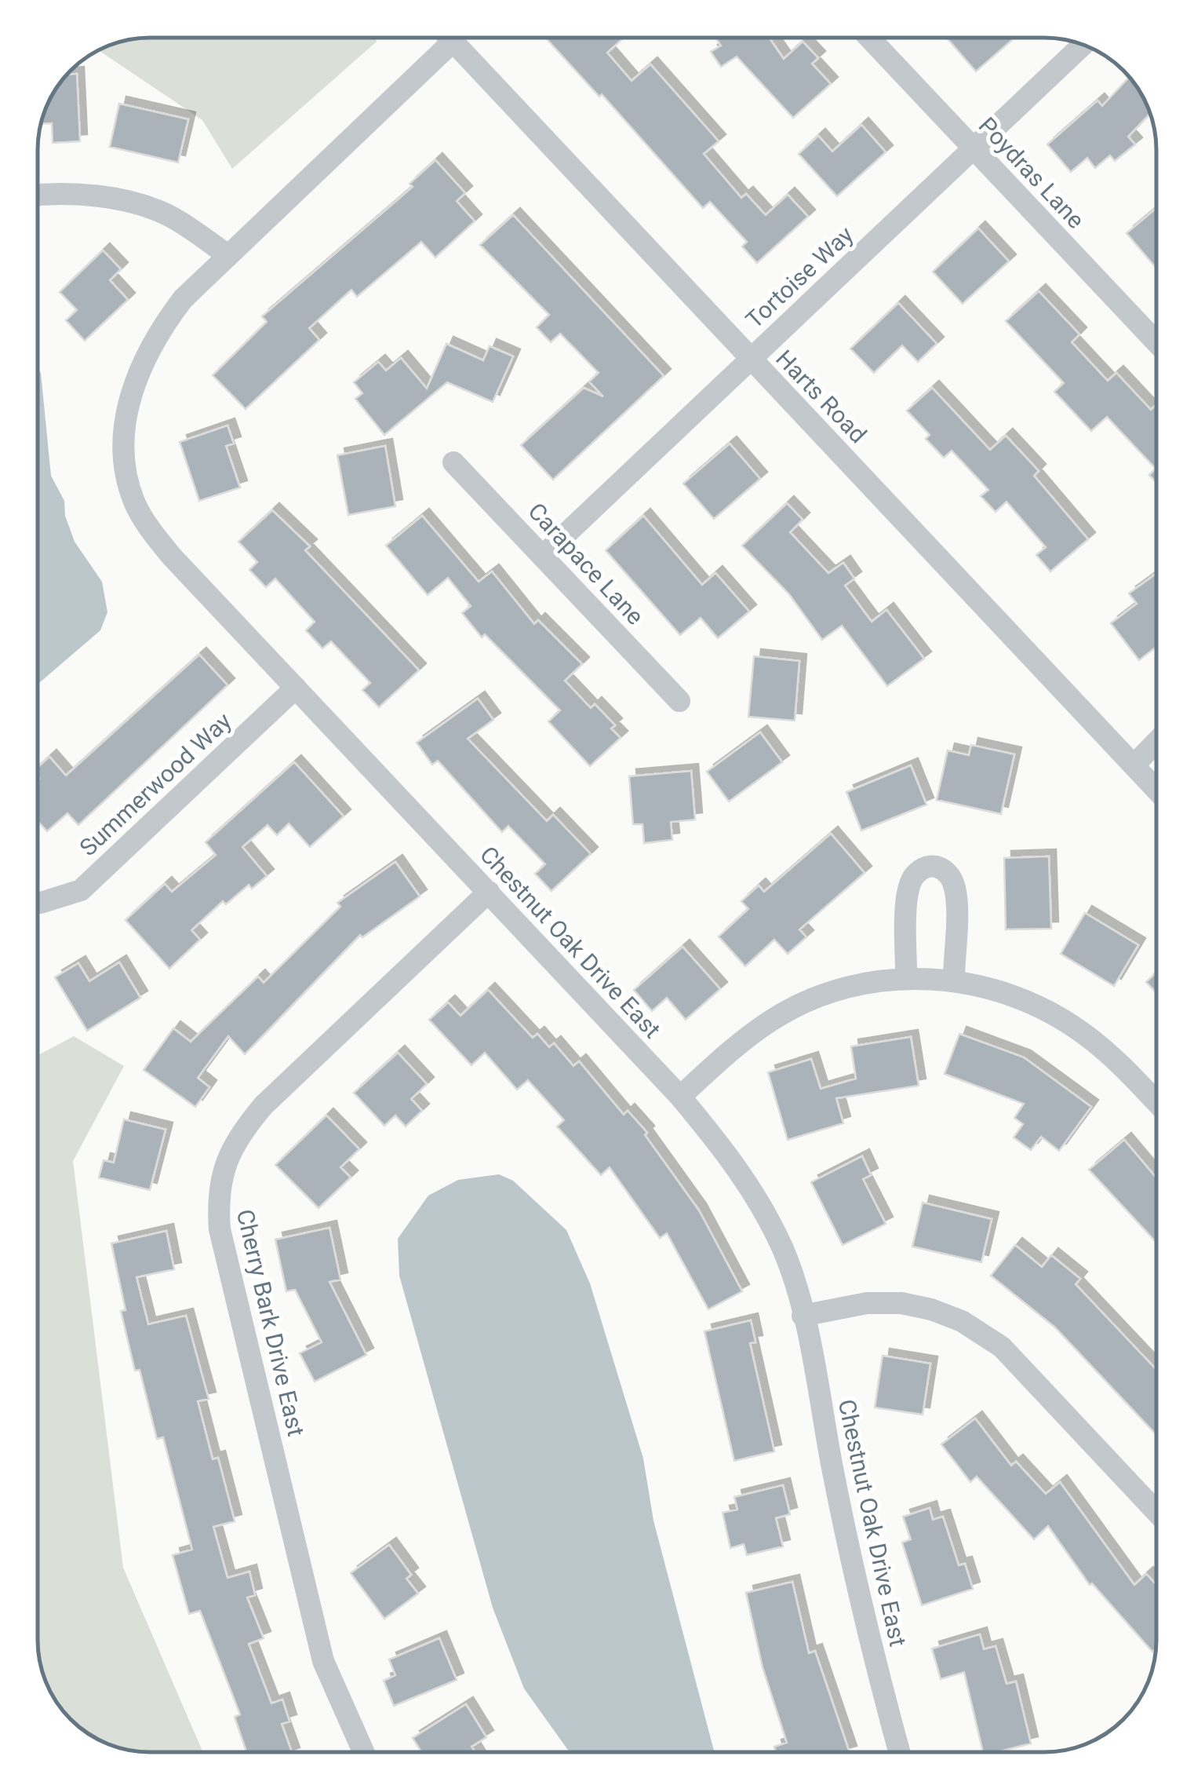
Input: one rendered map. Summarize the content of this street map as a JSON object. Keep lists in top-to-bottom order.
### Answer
{
  "streets": {
    "street": [
      "Poydras Lane",
      "Tortoise Way",
      "Harts Road",
      "Carapace Lane",
      "Summerwood Way",
      "Chestnut Oak Drive East",
      "Cherry Bark Drive East"
    ]
  },
  "crossings": [
    ["Poydras Lane", "Tortoise Way"],
    ["Tortoise Way", "Harts Road"],
    ["Tortoise Way", "Carapace Lane"],
    ["Harts Road", "Chestnut Oak Drive East"],
    ["Summerwood Way", "Chestnut Oak Drive East"],
    ["Chestnut Oak Drive East", "Cherry Bark Drive East"]
  ]
}
